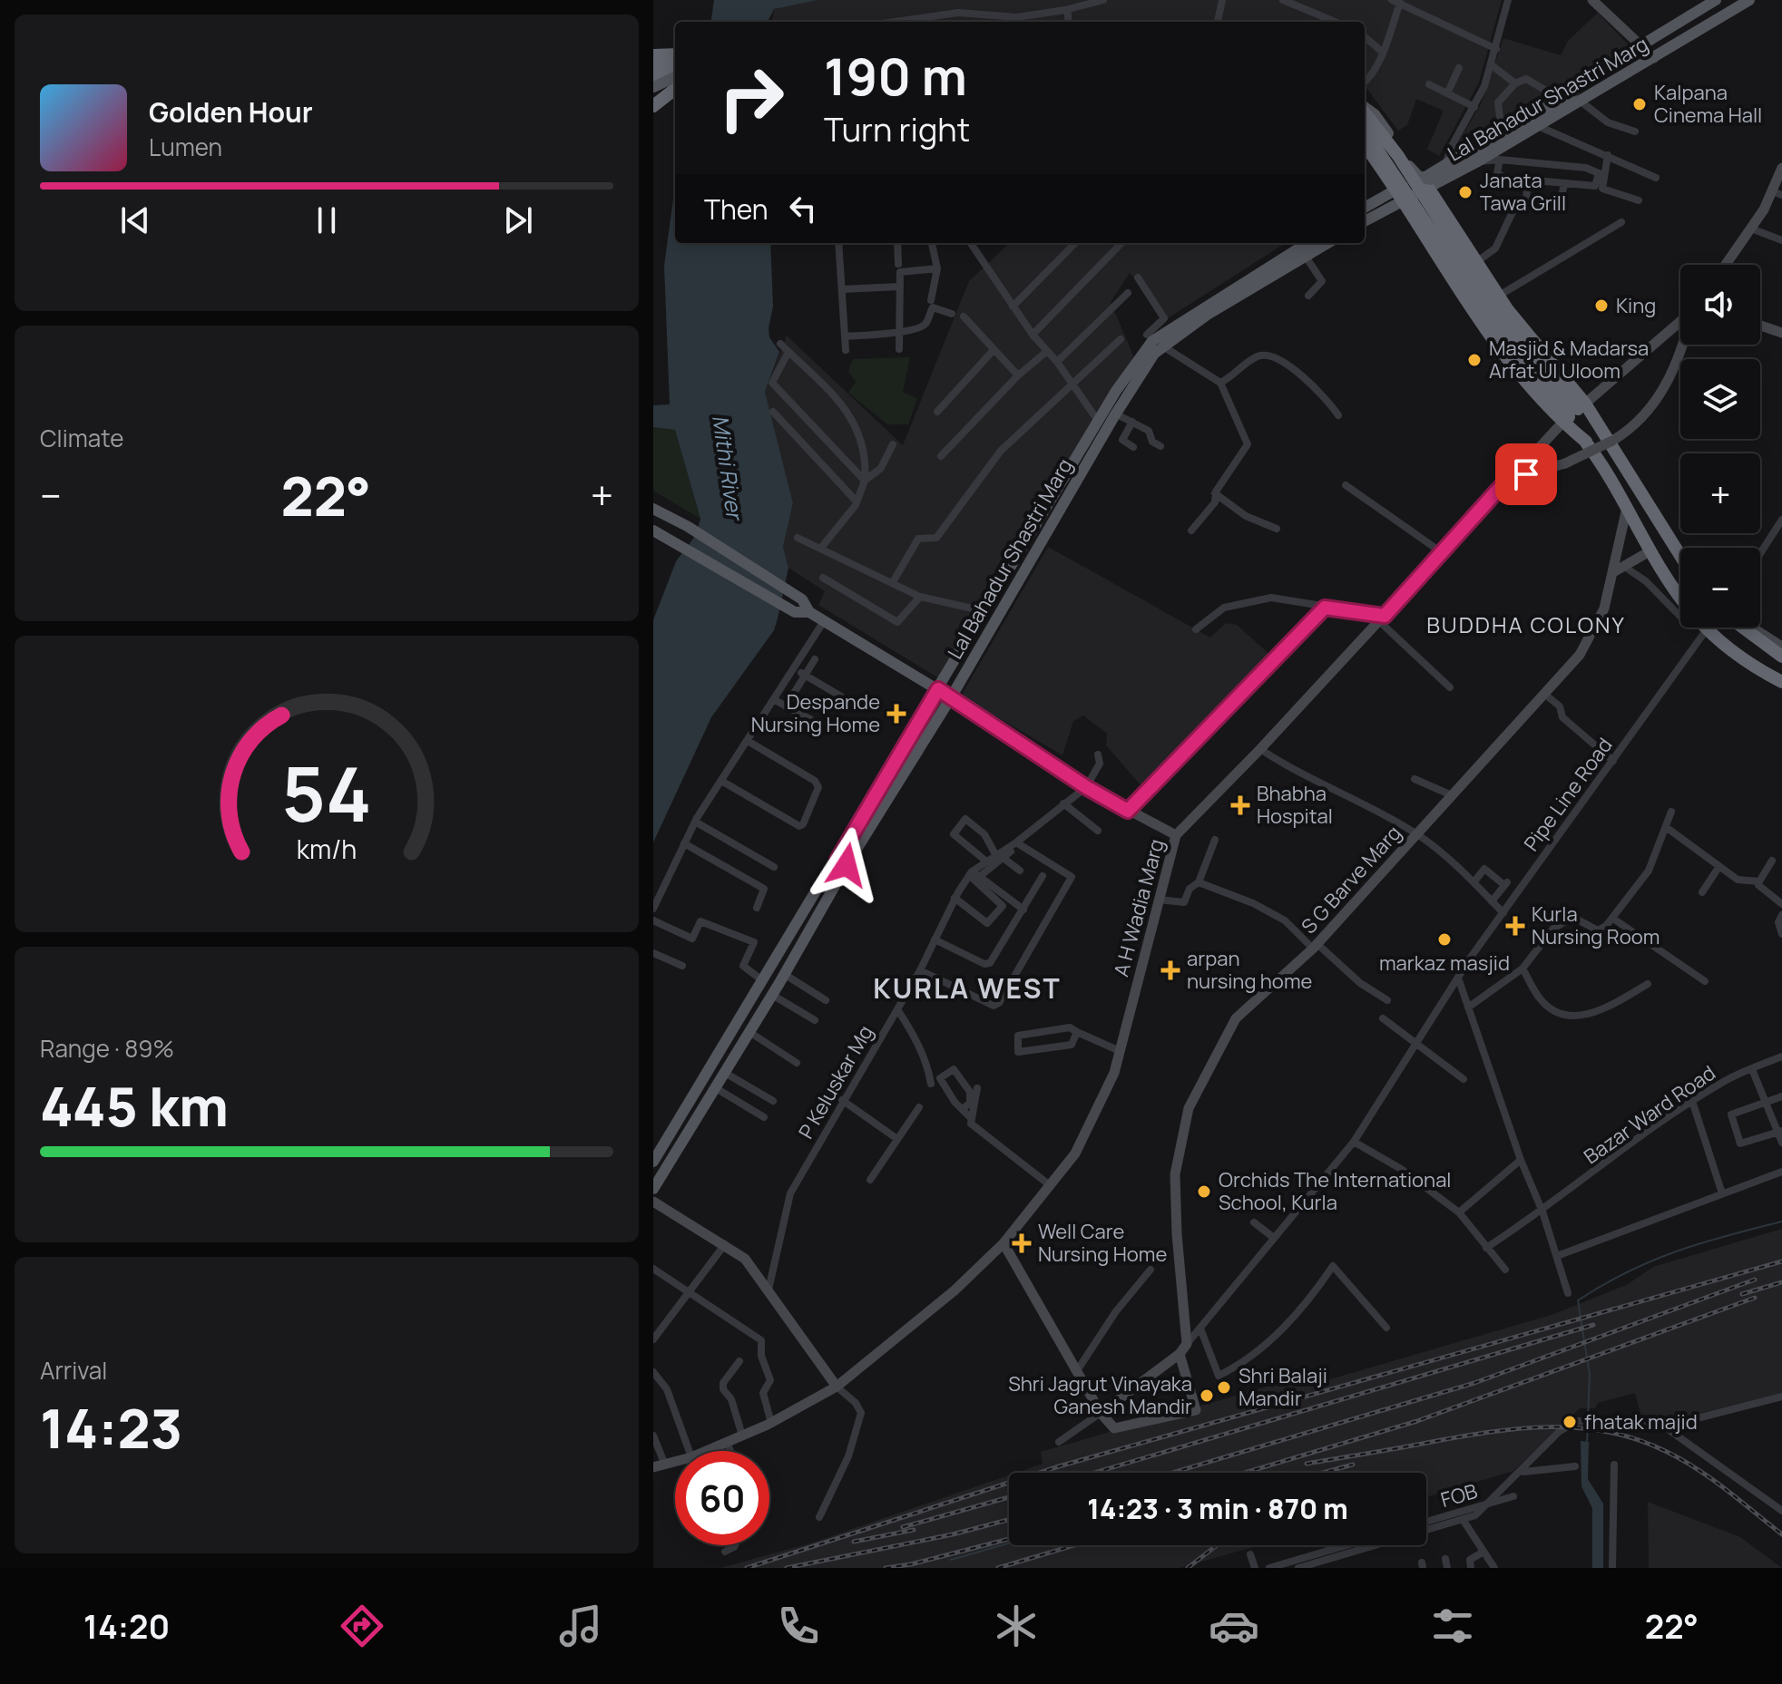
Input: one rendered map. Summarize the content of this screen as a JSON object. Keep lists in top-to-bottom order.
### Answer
{
  "streets": {
    "main road": ["Lal Bahadur Shastri Marg"],
    "street": [
      "Pipe Line Road",
      "S G Barve Marg",
      "A H Wadia Marg",
      "P Keluskar Mg",
      "Bazar Ward Road",
      "FOB"
    ]
  },
  "crossings": [
    ["Pipe Line Road", "S G Barve Marg"]
  ],
  "districts": ["BUDDHA COLONY", "KURLA WEST"],
  "water": ["Mithi River"],
  "places": {
    "other": [
      "Kalpana Cinema Hall",
      "Janata Tawa Grill",
      "King",
      "Masjid & Madarsa Arfat Ul Uloom",
      "markaz masjid",
      "Orchids The International School, Kurla",
      "Shri Balaji Mandir",
      "Shri Jagrut Vinayaka Ganesh Mandir",
      "fhatak majid"
    ],
    "health": [
      "Despande Nursing Home",
      "Bhabha Hospital",
      "Kurla Nursing Room",
      "arpan nursing home",
      "Well Care Nursing Home"
    ]
  },
  "page": {
    "turn": ["190 m", "Turn right"],
    "song": ["Golden Hour", "Lumen"],
    "then": "Then",
    "map_buttons": ["+", "−"],
    "tile": [
      "Climate",
      ["Range · 89%", "445 km"],
      ["Arrival", "14:23"]
    ],
    "heat": ["−", "22°", "+"],
    "limit": "60",
    "trip": "14:23 · 3 min · 870 m",
    "tabs": ["14:20", "22°"],
    "gauge": ["54", "km/h"]
  }
}
